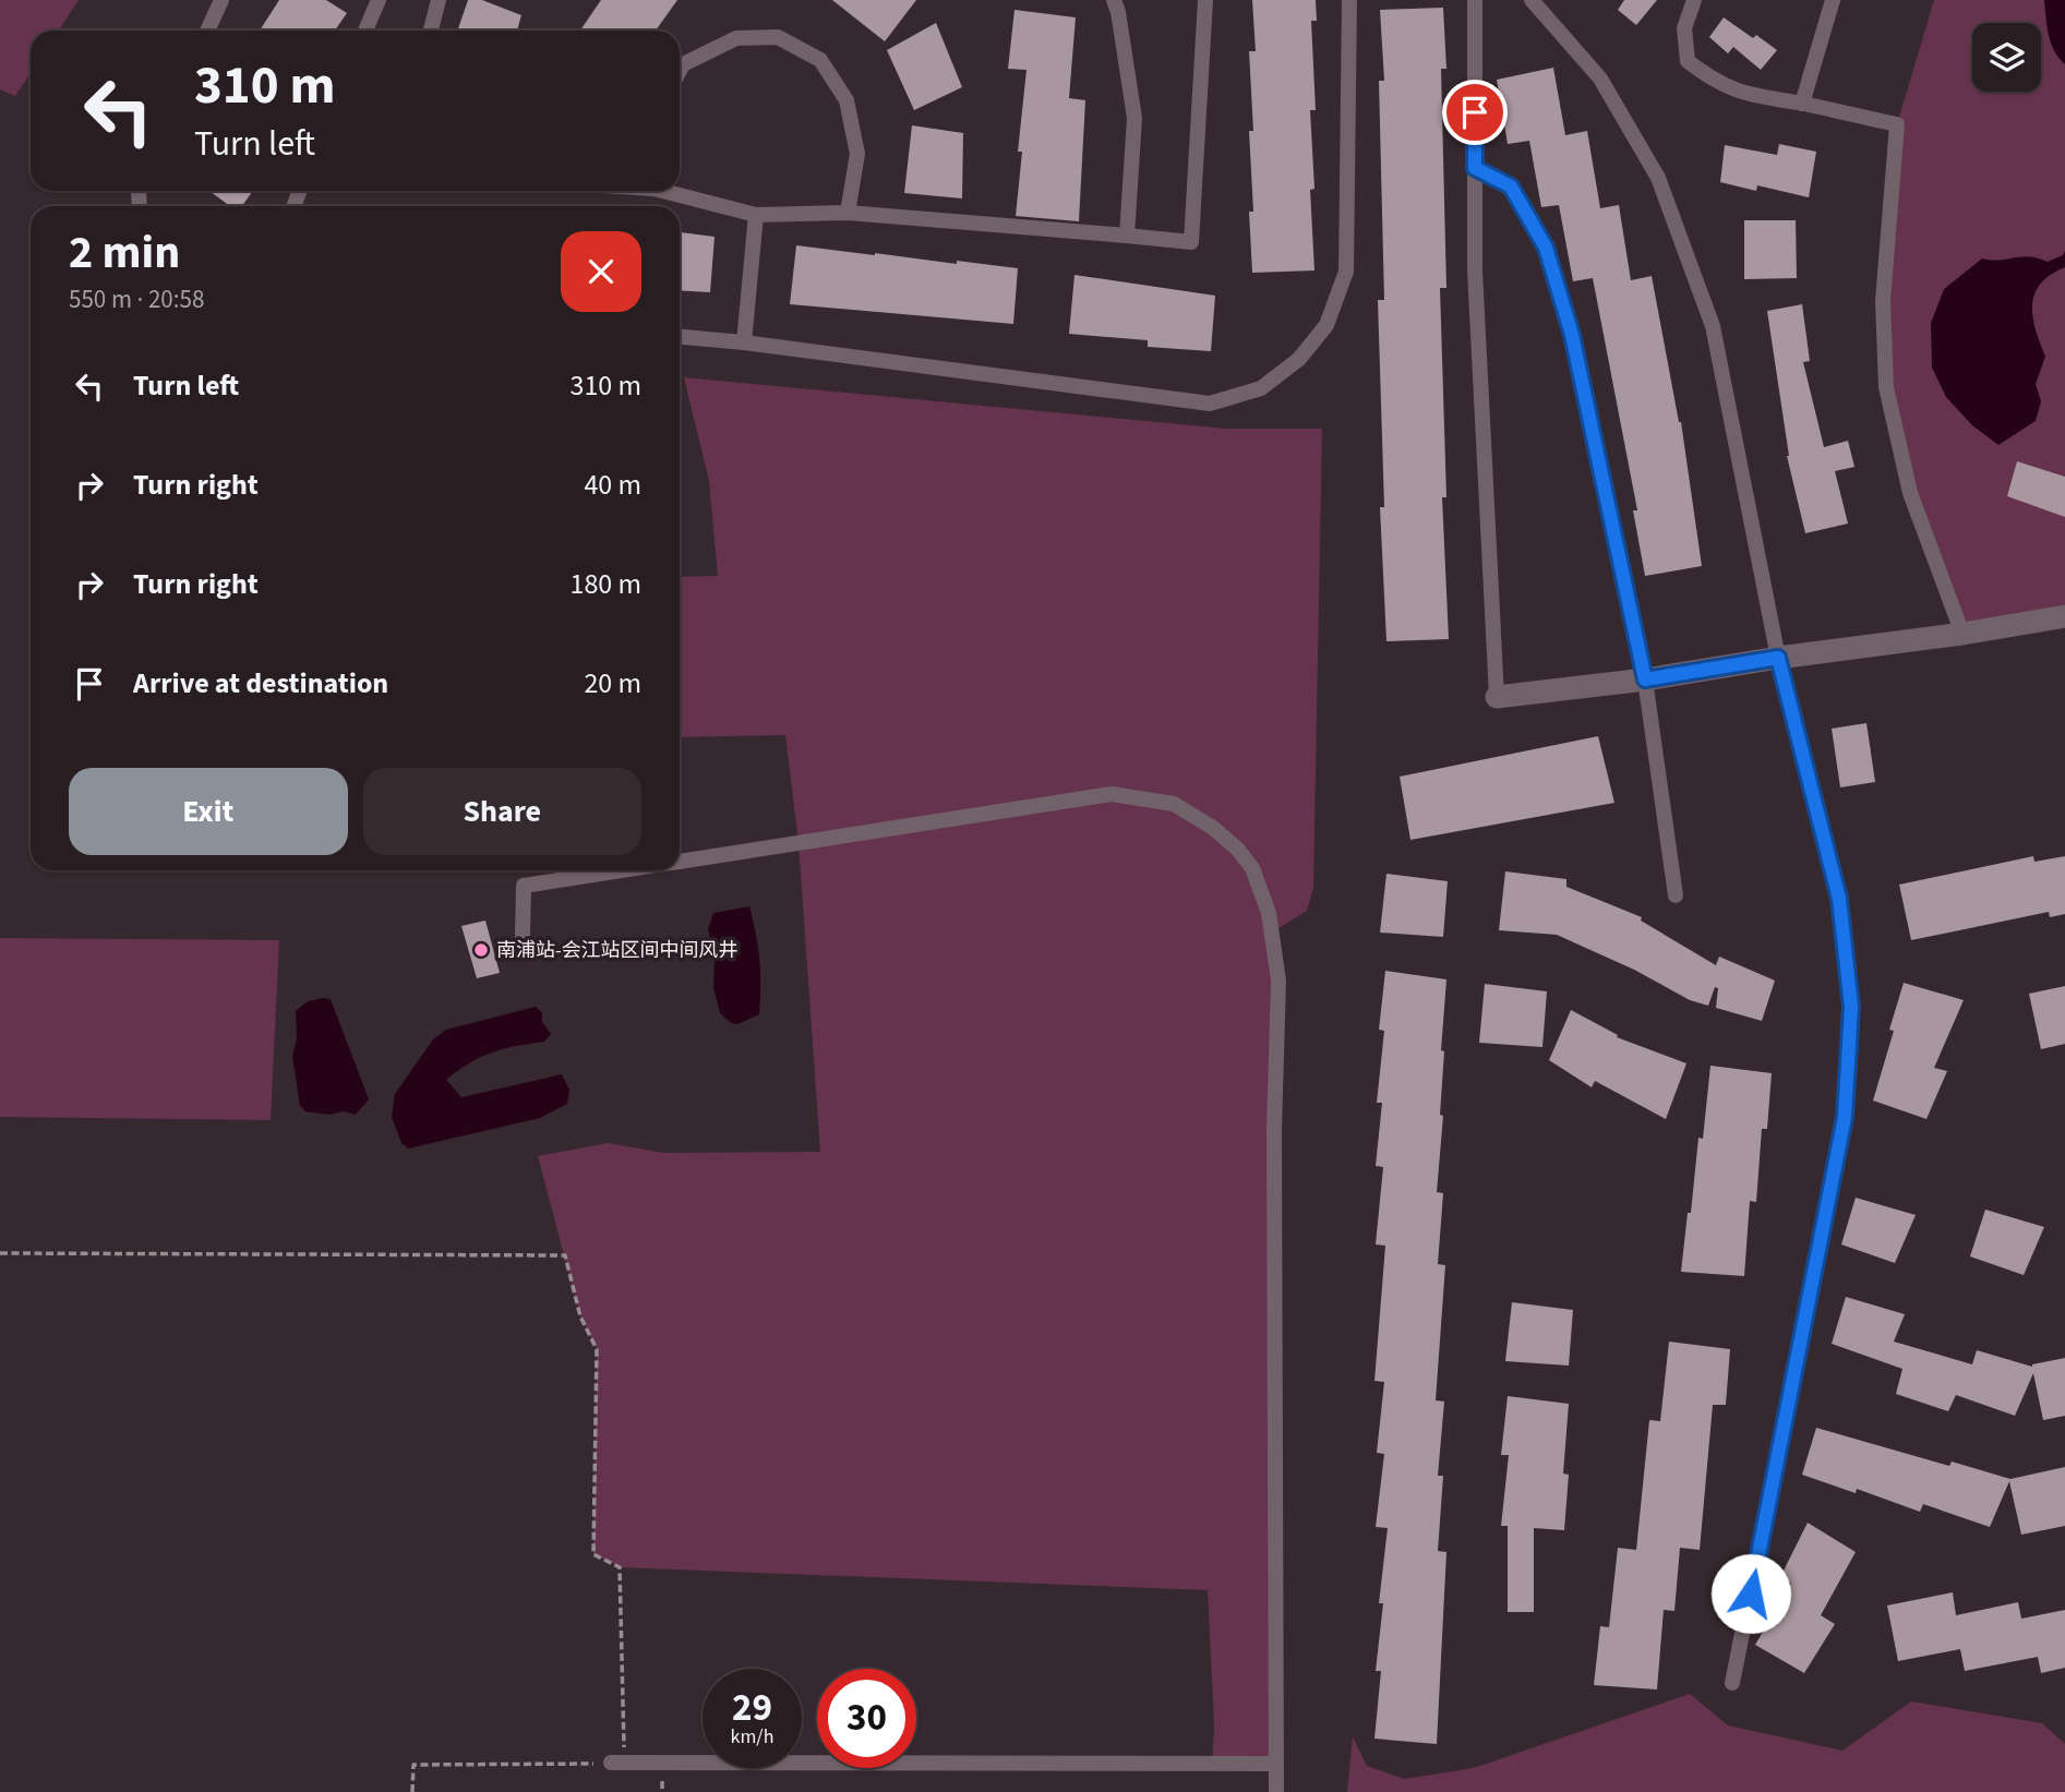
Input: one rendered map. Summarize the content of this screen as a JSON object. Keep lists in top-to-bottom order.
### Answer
{
  "places": ["南浦站-会江站区间中间风井"],
  "page": {
    "turn": ["310 m", "Turn left"],
    "heading": ["2 min", "550 m · 20:58"],
    "list": [
      {
        "name": "Turn left",
        "value": "310 m"
      },
      {
        "name": "Turn right",
        "value": "40 m"
      },
      {
        "name": "Turn right",
        "value": "180 m"
      },
      {
        "name": "Arrive at destination",
        "value": "20 m"
      }
    ],
    "buttons": ["Exit", "Share"],
    "speed": "29 km/h",
    "limit": "30"
  }
}
